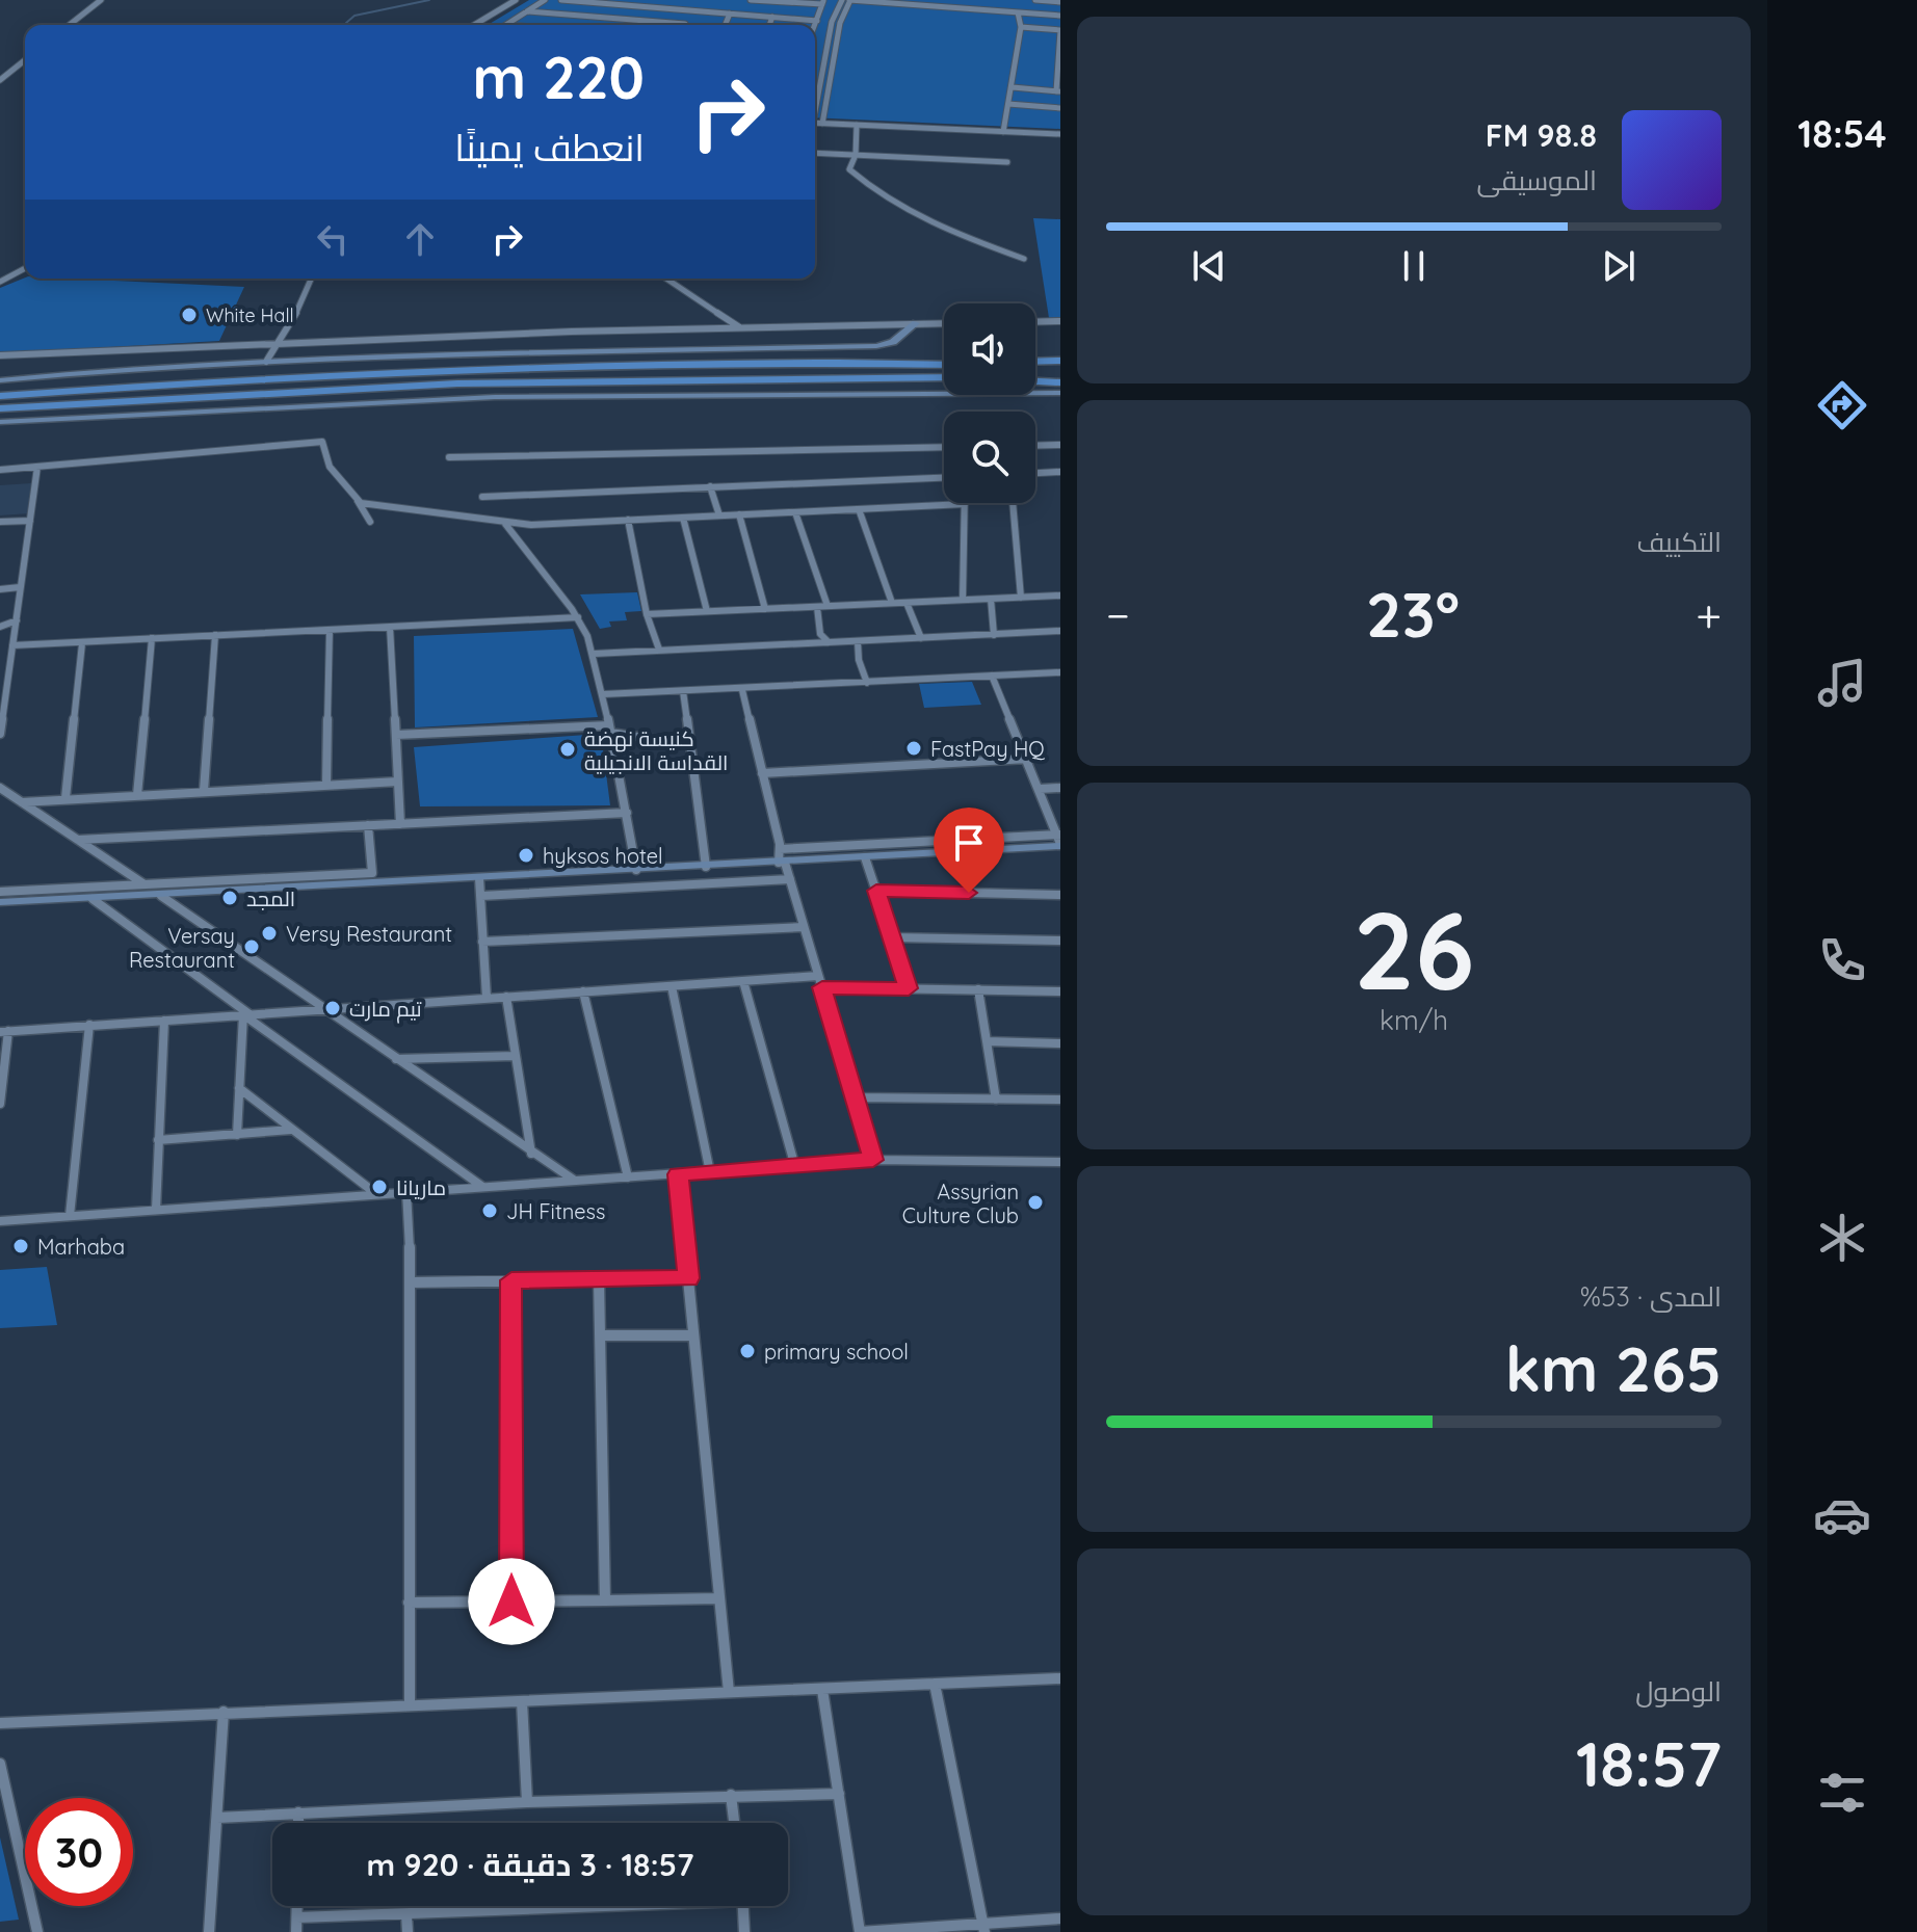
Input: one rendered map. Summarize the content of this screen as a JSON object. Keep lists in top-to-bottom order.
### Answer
{
  "places": [
    "White Hall",
    "FastPay HQ",
    "كنيسة نهضة القداسة الانجيلية",
    "hyksos hotel",
    "المجد",
    "Versy Restaurant",
    "Versay Restaurant",
    "تيم مارت",
    "ماريانا",
    "Assyrian Culture Club",
    "JH Fitness",
    "Marhaba",
    "primary school"
  ],
  "page": {
    "tabs": "18:54",
    "turn": ["220 m", "انعطف يمينًا"],
    "song": ["98.8 FM", "الموسيقى"],
    "tile": [
      "التكييف",
      ["26", "km/h"],
      ["المدى · 53%", "265 km"],
      ["الوصول", "18:57"]
    ],
    "heat": ["−", "23°", "+"],
    "limit": "30",
    "trip": "18:57 · 3 دقيقة · 920 m"
  }
}
